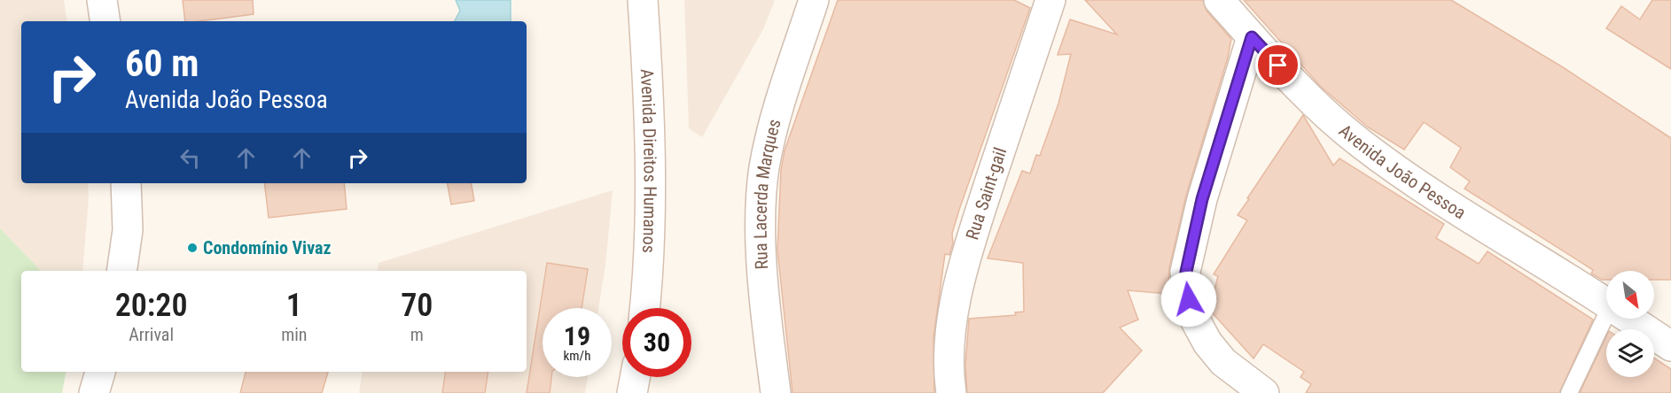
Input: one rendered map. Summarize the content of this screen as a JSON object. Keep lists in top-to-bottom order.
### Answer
{
  "streets": {
    "street": [
      "Avenida Direitos Humanos",
      "Avenida João Pessoa",
      "Rua Lacerda Marques",
      "Rua Saint-gail"
    ]
  },
  "places": ["Condomínio Vivaz"],
  "north": "bottom right",
  "page": {
    "turn": ["60 m", "Avenida João Pessoa"],
    "eta": [
      "20:20",
      "Arrival",
      "1",
      "min",
      "70",
      "m"
    ],
    "speed": "19 km/h",
    "limit": "30"
  }
}
